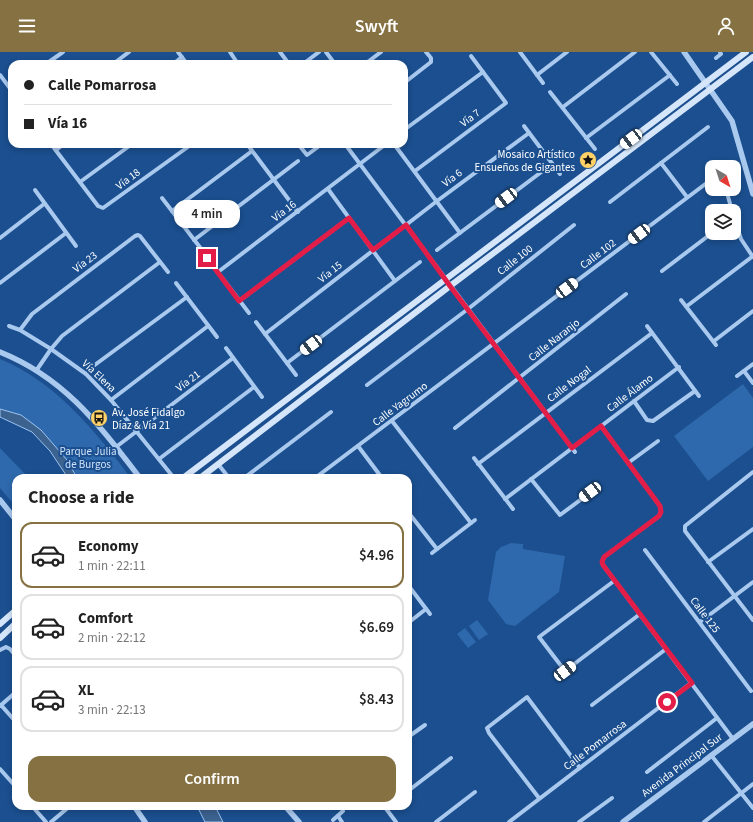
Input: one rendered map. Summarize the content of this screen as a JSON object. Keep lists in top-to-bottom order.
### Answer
{
  "streets": {
    "street": [
      "Vía 7",
      "Vía 6",
      "Vía 18",
      "Vía 16",
      "Calle 102",
      "Calle 100",
      "Vía 23",
      "Vía 15",
      "Calle Naranjo",
      "Vía Elena",
      "Vía 21",
      "Calle Nogal",
      "Calle Álamo",
      "Calle Yagrumo",
      "Calle 125",
      "Calle Pomarrosa",
      "Avenida Principal Sur"
    ]
  },
  "crossings": [
    ["Vía 6", "Vía 15"],
    ["Calle 102", "Calle Yagrumo"],
    ["Vía 23", "Vía Elena"],
    ["Vía Elena", "Vía 21"]
  ],
  "parks": ["Parque Julia de Burgos"],
  "places": {
    "place": ["Mosaico Artístico Ensueños de Gigantes"],
    "bus stop": ["Av. José Fidalgo Díaz & Vía 21"]
  },
  "north": "bottom right",
  "page": {
    "header": "Swyft",
    "banner": ["Calle Pomarrosa", "Vía 16"],
    "bubble": "4 min",
    "heading": "Choose a ride",
    "list": [
      {
        "name": "Economy",
        "note": "1 min · 22:11",
        "value": "$4.96"
      },
      {
        "name": "Comfort",
        "note": "2 min · 22:12",
        "value": "$6.69"
      },
      {
        "name": "XL",
        "note": "3 min · 22:13",
        "value": "$8.43"
      }
    ],
    "buttons": "Confirm"
  }
}
